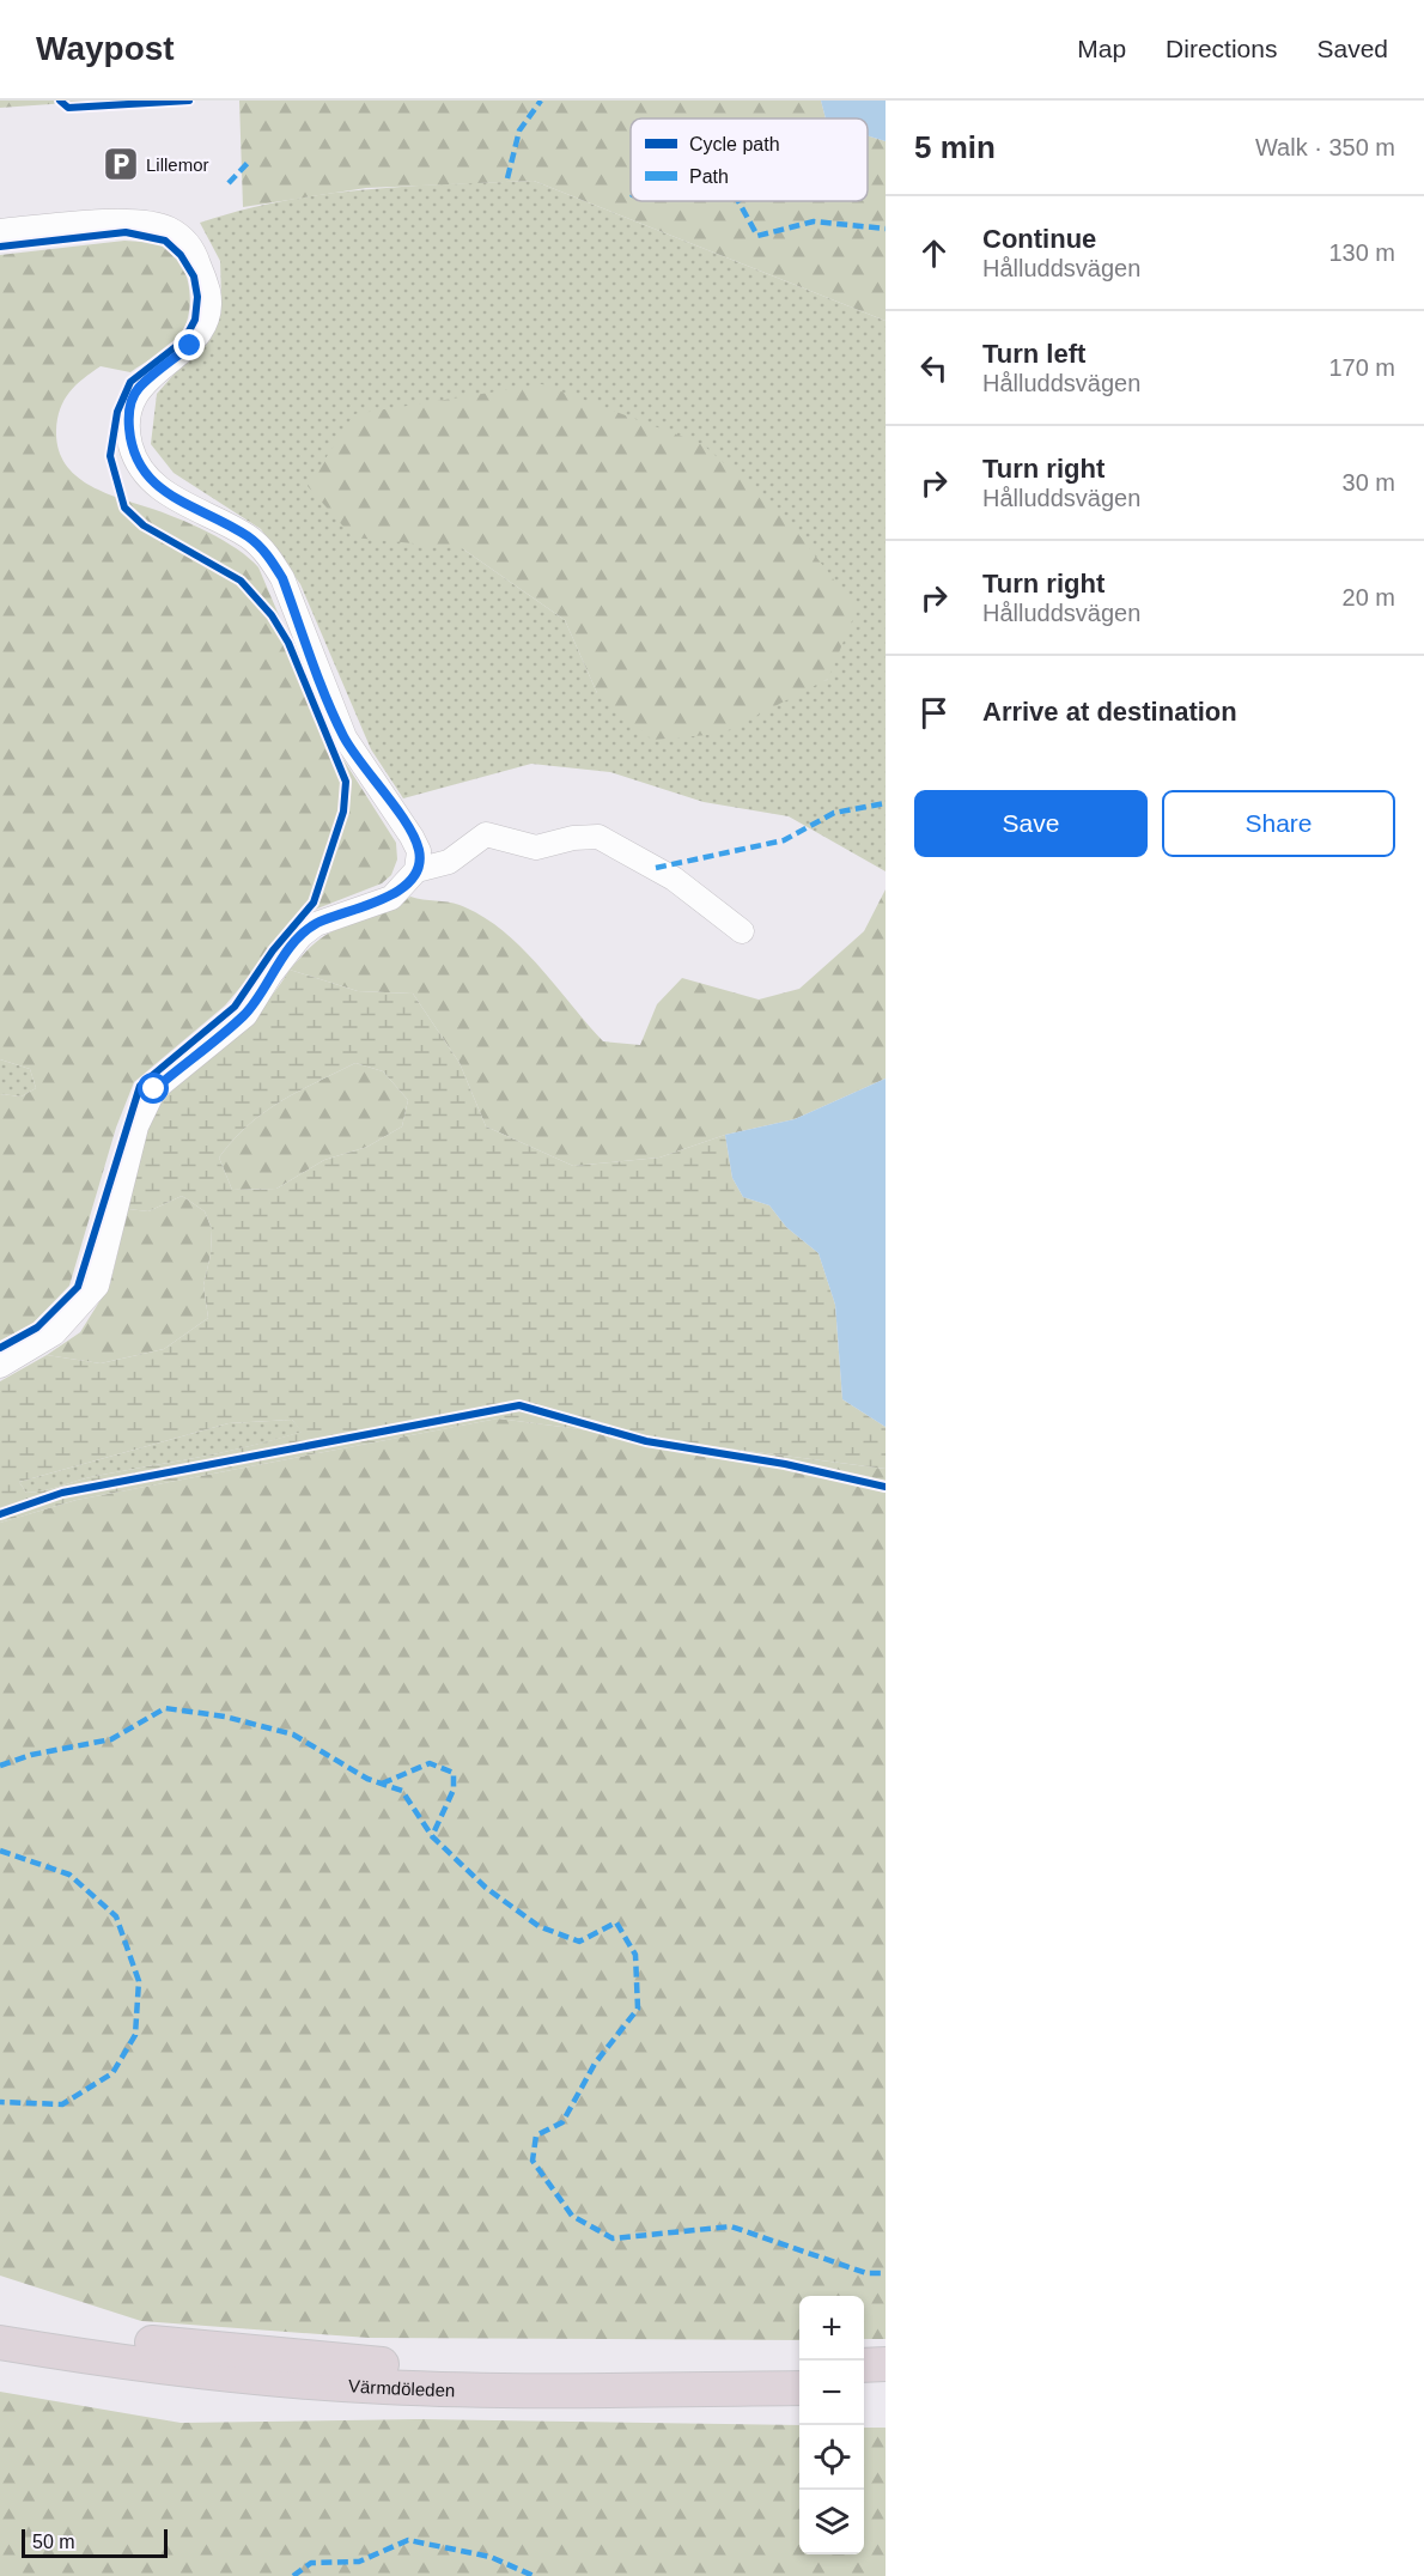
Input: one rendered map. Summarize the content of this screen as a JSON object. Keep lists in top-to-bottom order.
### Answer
{
  "streets": {
    "highway": ["Värmdöleden"]
  },
  "places": {
    "parking": ["Lillemor"]
  },
  "legend": ["Cycle path", "Path"],
  "scale_bar": "50 m",
  "page": {
    "header": "Waypost",
    "nav": ["Map", "Directions", "Saved"],
    "heading": ["5 min", "Walk · 350 m"],
    "list": [
      ["Continue", "Hålluddsvägen", "130 m"],
      ["Turn left", "Hålluddsvägen", "170 m"],
      ["Turn right", "Hålluddsvägen", "30 m"],
      ["Turn right", "Hålluddsvägen", "20 m"],
      "Arrive at destination"
    ],
    "buttons": ["Save", "Share"],
    "map_buttons": ["+", "−"],
    "scale": "50 m"
  }
}
